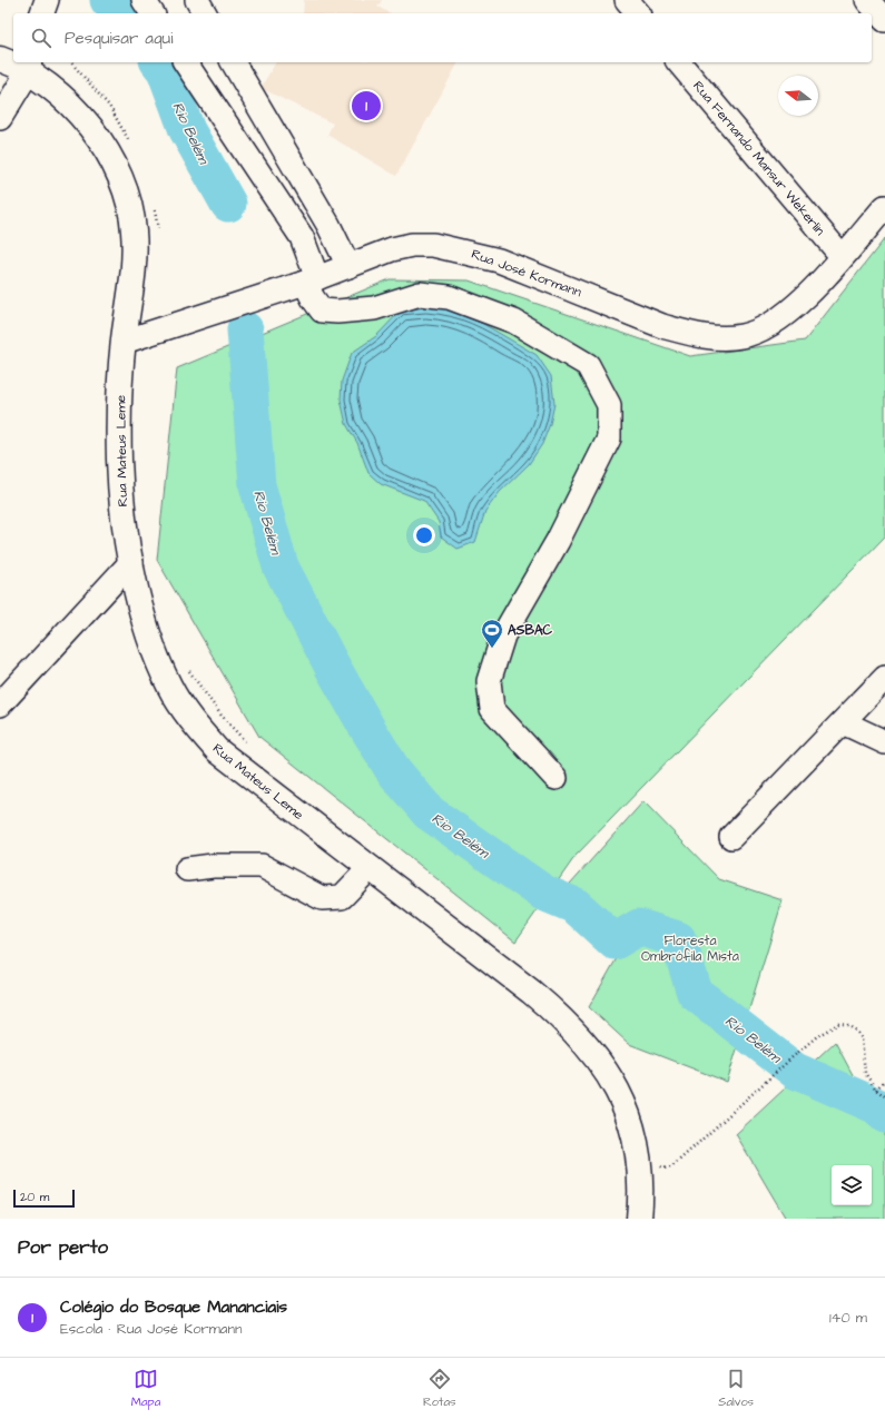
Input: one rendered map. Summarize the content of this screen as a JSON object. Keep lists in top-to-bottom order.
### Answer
{
  "streets": {
    "main road": ["Rua Mateus Leme"],
    "street": ["Rua Fernando Mansur Wekerlin", "Rua José Kormann"]
  },
  "crossings": [
    ["Rua Fernando Mansur Wekerlin", "Rua José Kormann"],
    ["Rua José Kormann", "Rua Mateus Leme"]
  ],
  "water": ["Rio Belém"],
  "parks": ["Floresta Ombrófila Mista"],
  "places": {
    "sports": ["ASBAC"]
  },
  "scale_bar": "20 m",
  "north": "left",
  "page": {
    "search": "Pesquisar aqui",
    "pins": "1",
    "scale": "20 m",
    "heading": "Por perto",
    "list": [
      {
        "mark": "1",
        "name": "Colégio do Bosque Mananciais",
        "note": "Escola · Rua José Kormann",
        "value": "140 m"
      }
    ],
    "nav": ["Mapa", "Rotas", "Salvos"]
  }
}
